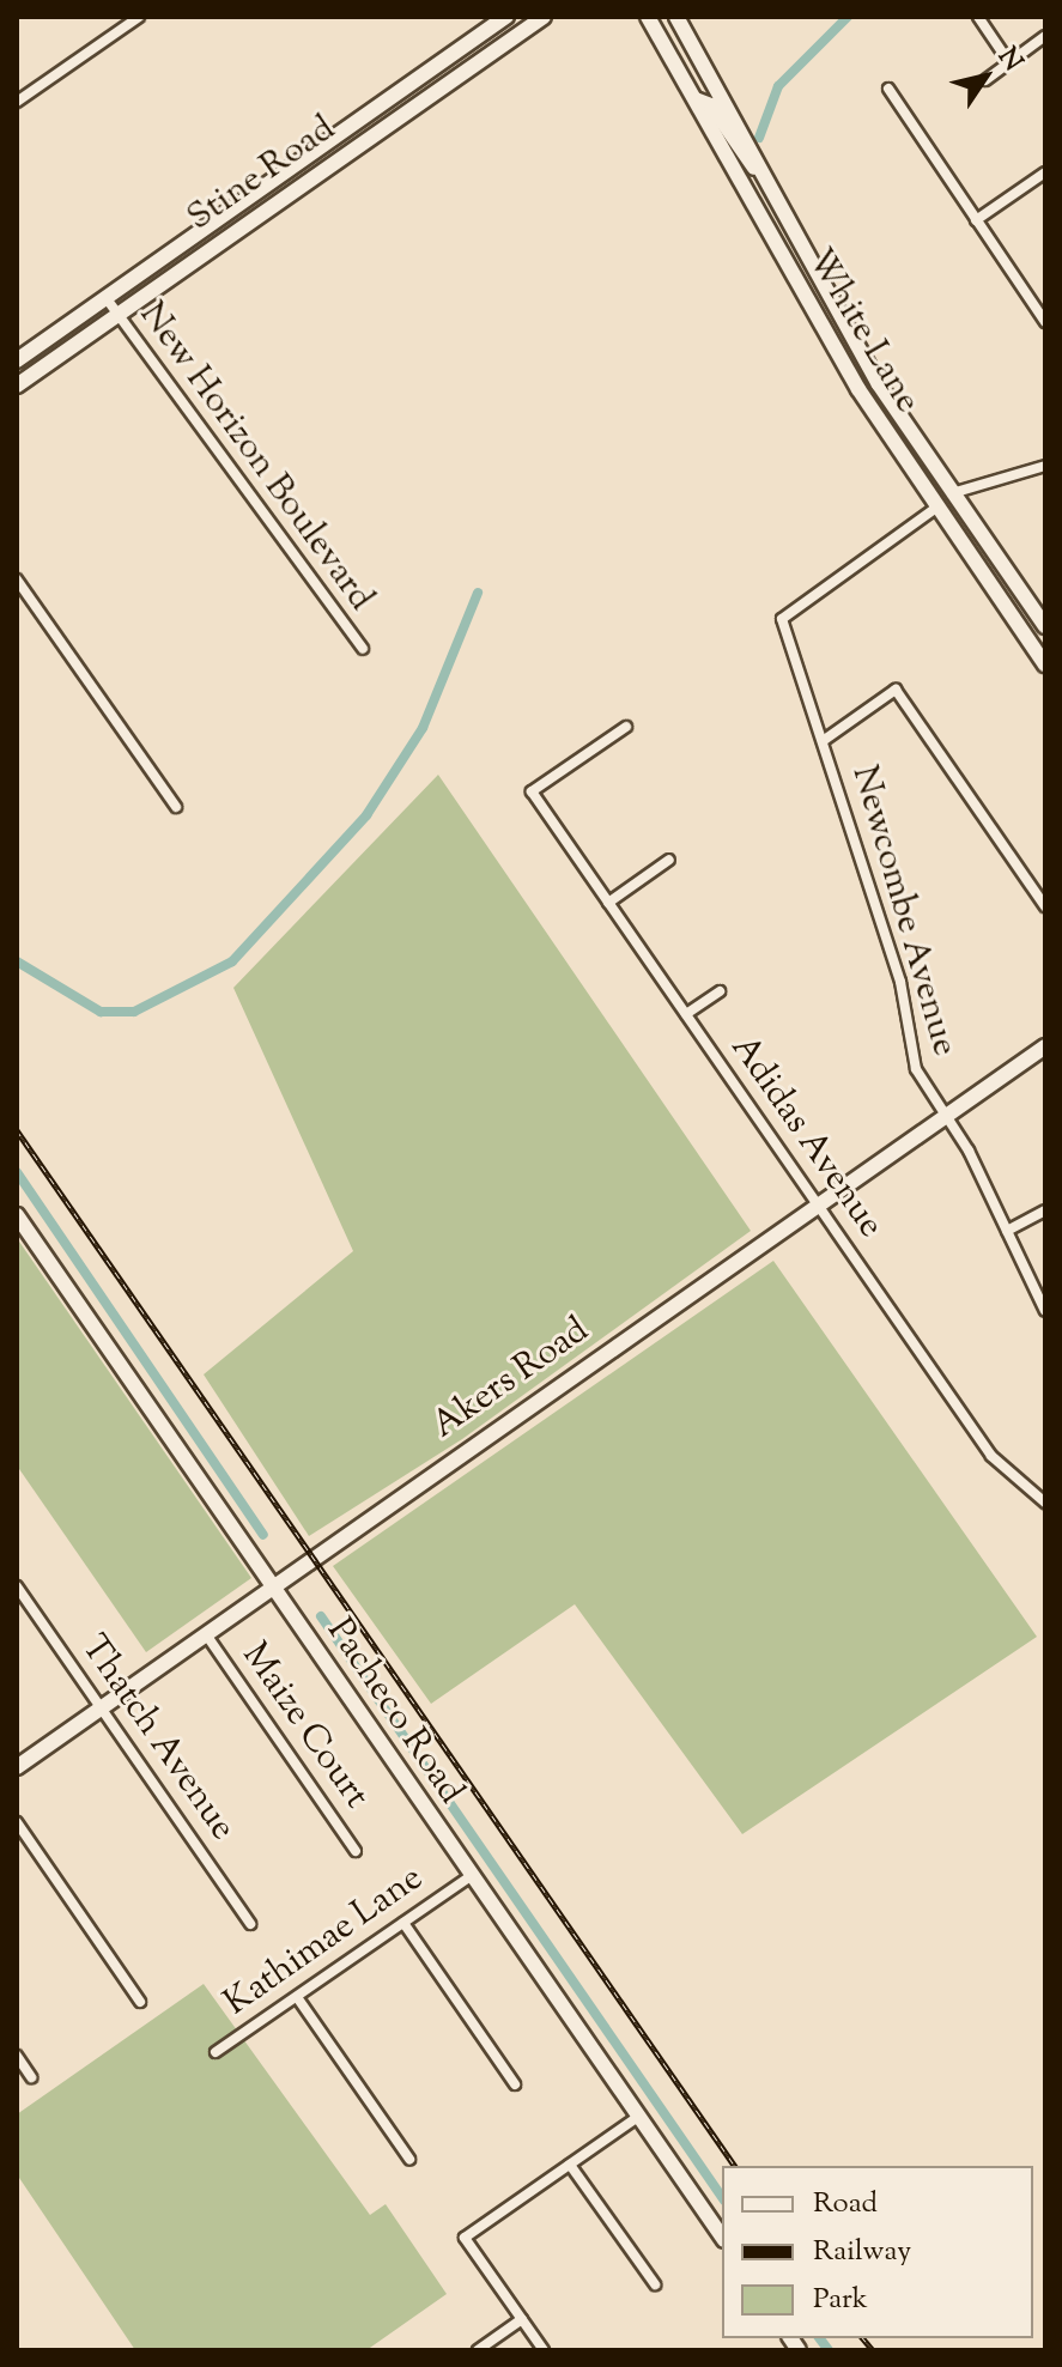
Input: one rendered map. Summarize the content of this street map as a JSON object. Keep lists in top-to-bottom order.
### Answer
{
  "streets": {
    "main road": [
      "Stine Road",
      "White Lane",
      "Akers Road",
      "Pacheco Road"
    ],
    "street": [
      "New Horizon Boulevard",
      "Newcombe Avenue",
      "Adidas Avenue",
      "Maize Court",
      "Thatch Avenue",
      "Kathimae Lane"
    ]
  },
  "crossings": [
    ["Stine Road", "New Horizon Boulevard"],
    ["White Lane", "Newcombe Avenue"],
    ["Newcombe Avenue", "Akers Road"],
    ["Adidas Avenue", "Akers Road"],
    ["Akers Road", "Pacheco Road"],
    ["Akers Road", "Maize Court"],
    ["Akers Road", "Thatch Avenue"],
    ["Pacheco Road", "Kathimae Lane"]
  ],
  "legend": ["Road", "Railway", "Park"],
  "north": "top right"
}
